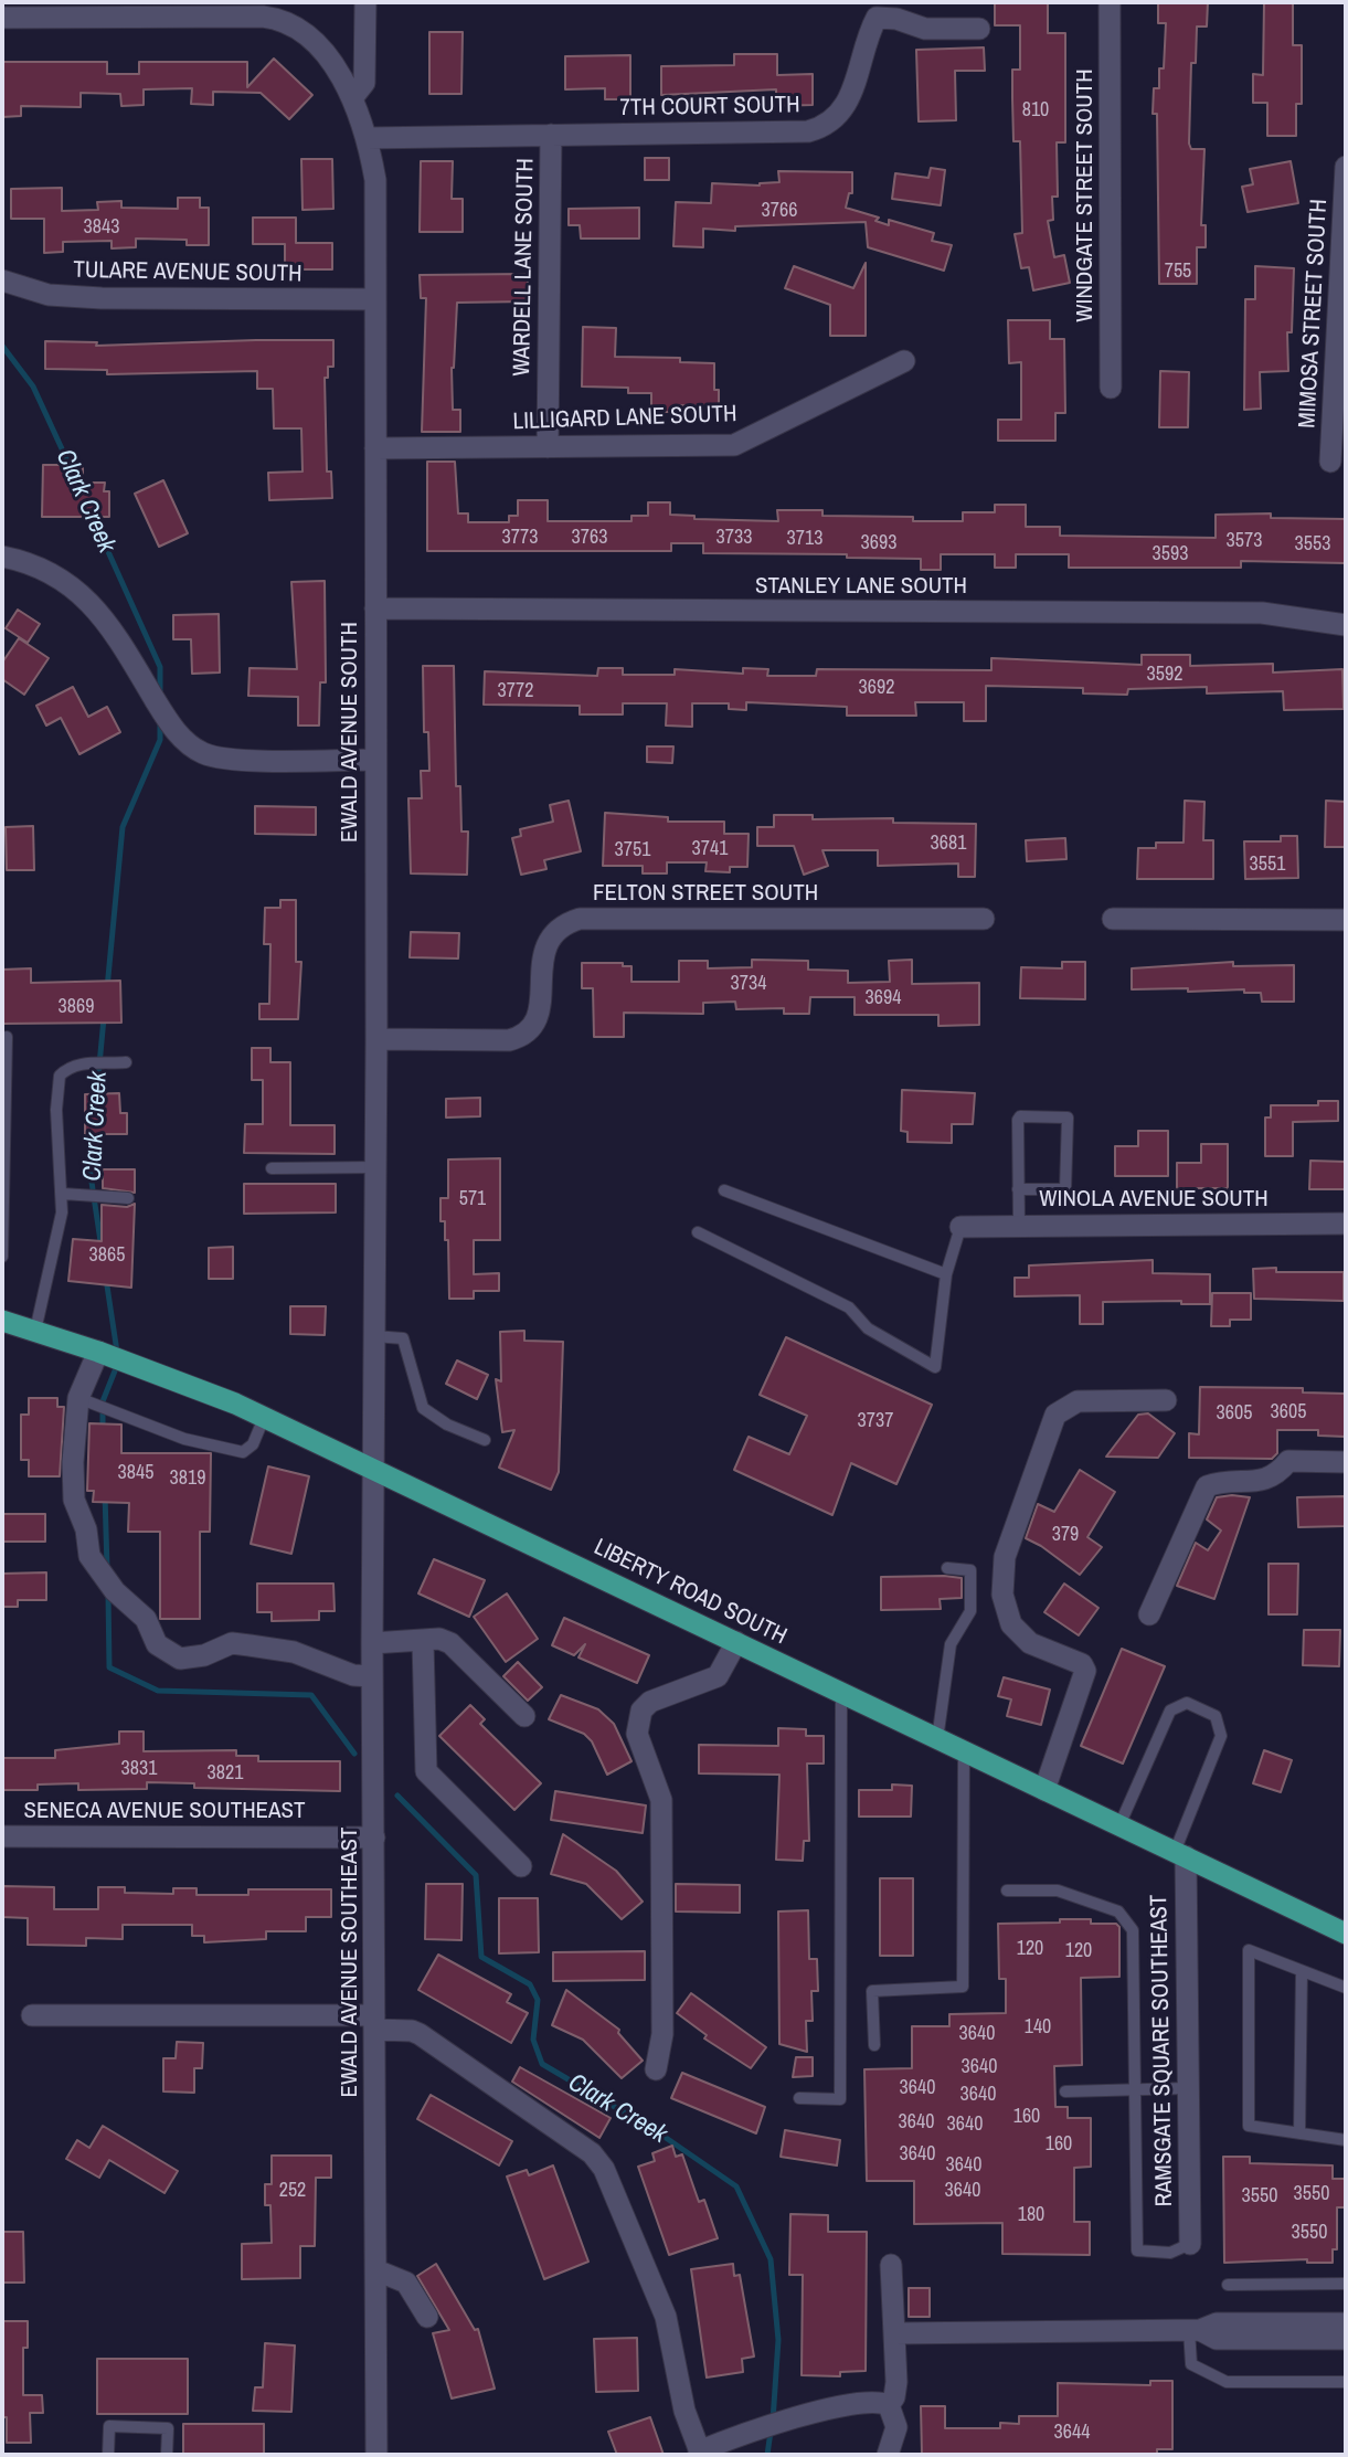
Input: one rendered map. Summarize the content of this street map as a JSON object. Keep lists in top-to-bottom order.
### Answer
{
  "streets": {
    "main road": ["LIBERTY ROAD SOUTH"],
    "street": [
      "7TH COURT SOUTH",
      "WINDGATE STREET SOUTH",
      "WARDELL LANE SOUTH",
      "TULARE AVENUE SOUTH",
      "MIMOSA STREET SOUTH",
      "LILLIGARD LANE SOUTH",
      "STANLEY LANE SOUTH",
      "EWALD AVENUE SOUTH",
      "FELTON STREET SOUTH",
      "WINOLA AVENUE SOUTH",
      "SENECA AVENUE SOUTHEAST",
      "EWALD AVENUE SOUTHEAST",
      "RAMSGATE SQUARE SOUTHEAST"
    ]
  },
  "crossings": [
    ["7TH COURT SOUTH", "WARDELL LANE SOUTH"],
    ["7TH COURT SOUTH", "EWALD AVENUE SOUTH"],
    ["WARDELL LANE SOUTH", "LILLIGARD LANE SOUTH"],
    ["TULARE AVENUE SOUTH", "EWALD AVENUE SOUTH"],
    ["LILLIGARD LANE SOUTH", "EWALD AVENUE SOUTH"],
    ["STANLEY LANE SOUTH", "EWALD AVENUE SOUTH"],
    ["EWALD AVENUE SOUTH", "FELTON STREET SOUTH"],
    ["EWALD AVENUE SOUTH", "LIBERTY ROAD SOUTH"],
    ["EWALD AVENUE SOUTH", "EWALD AVENUE SOUTHEAST"],
    ["LIBERTY ROAD SOUTH", "EWALD AVENUE SOUTHEAST"],
    ["LIBERTY ROAD SOUTH", "RAMSGATE SQUARE SOUTHEAST"],
    ["SENECA AVENUE SOUTHEAST", "EWALD AVENUE SOUTHEAST"]
  ],
  "water": ["Clark Creek"],
  "house_numbers": [
    "810",
    "3766",
    "3843",
    "755",
    "3773",
    "3763",
    "3733",
    "3713",
    "3573",
    "3693",
    "3553",
    "3593",
    "3592",
    "3692",
    "3772",
    "3681",
    "3741",
    "3751",
    "3551",
    "3734",
    "3694",
    "3869",
    "571",
    "3865",
    "3605",
    "3605",
    "3737",
    "3845",
    "3819",
    "379",
    "3831",
    "3821",
    "120",
    "120",
    "140",
    "3640",
    "3640",
    "3640",
    "3640",
    "160",
    "3640",
    "3640",
    "160",
    "3640",
    "3640",
    "252",
    "3640",
    "3550",
    "3550",
    "180",
    "3550",
    "3644"
  ]
}
